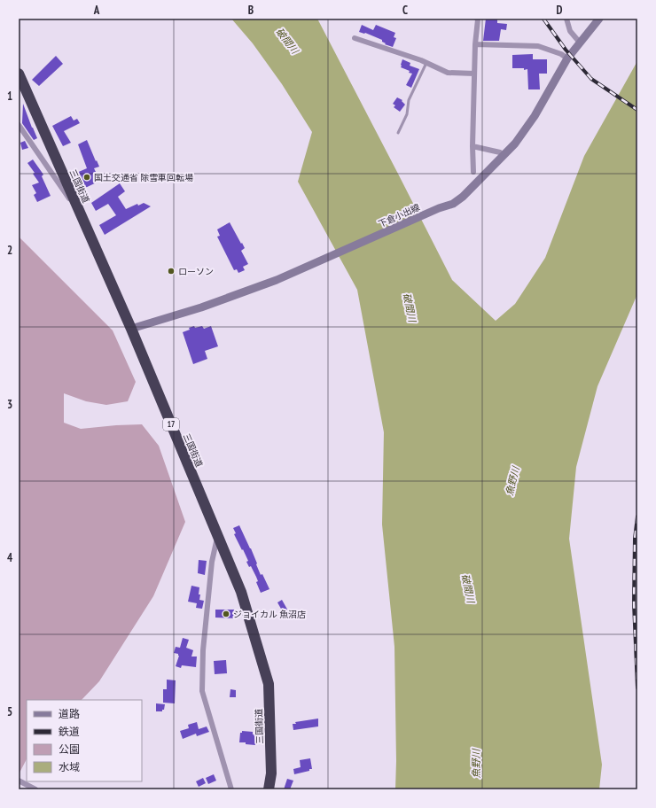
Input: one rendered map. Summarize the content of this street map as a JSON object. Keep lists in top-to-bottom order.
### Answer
{
  "streets": {
    "highway": ["三国街道", "17"],
    "main road": ["下倉小出線"]
  },
  "crossings": [
    ["三国街道", "下倉小出線"]
  ],
  "water": ["破間川", "魚野川"],
  "places": ["国土交通省 除雪車回転場", "ローソン", "ジョイカル 魚沼店"],
  "legend": [
    "道路",
    "鉄道",
    "公園",
    "水域"
  ],
  "grid": {
    "columns": [
      "A",
      "B",
      "C",
      "D"
    ],
    "rows": [
      "1",
      "2",
      "3",
      "4",
      "5"
    ]
  }
}
